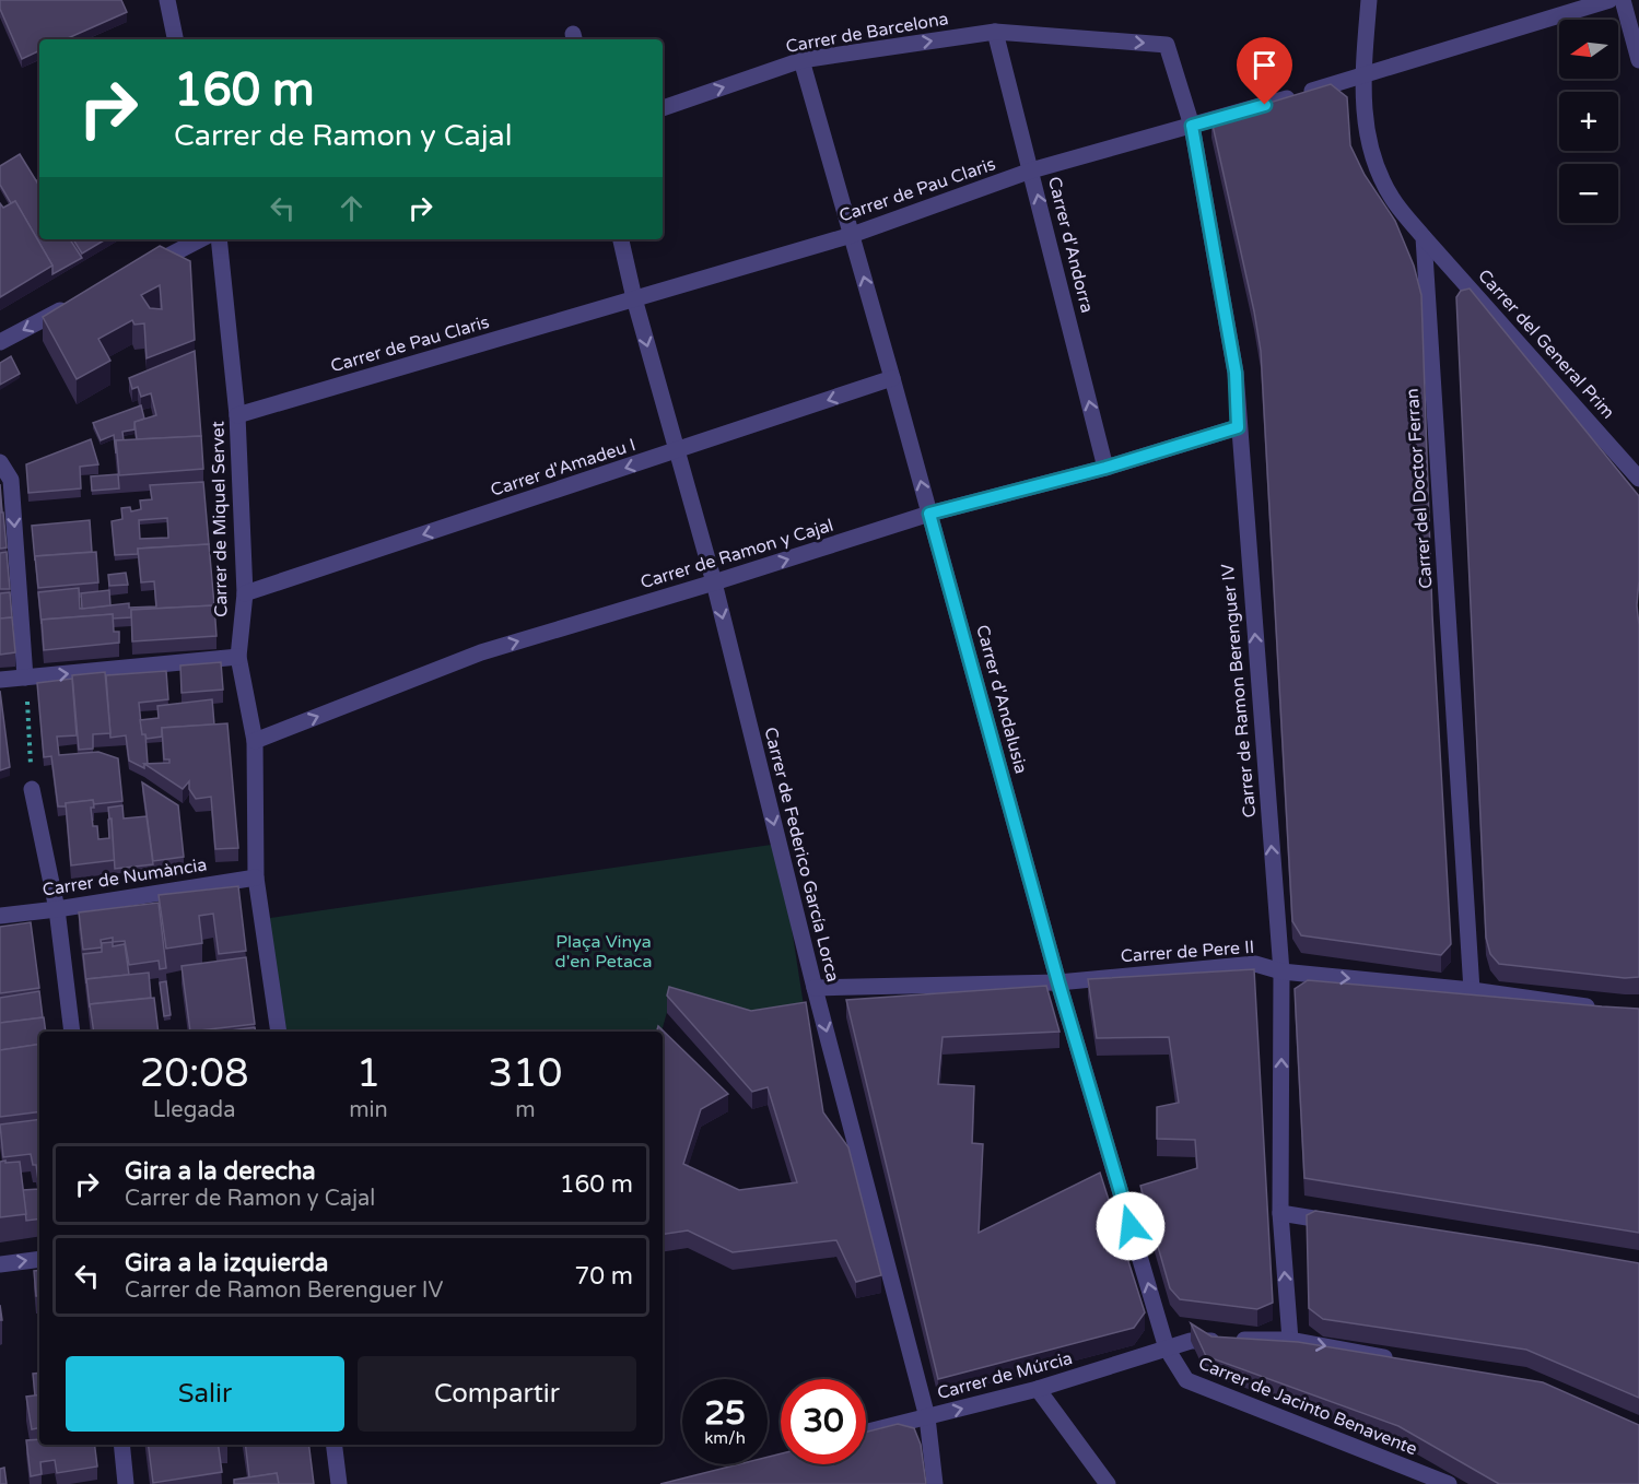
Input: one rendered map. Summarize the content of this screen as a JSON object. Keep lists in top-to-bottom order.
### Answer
{
  "streets": {
    "street": [
      "Carrer de Barcelona",
      "Carrer de Pau Claris",
      "Carrer d'Andorra",
      "Carrer del General Prim",
      "Carrer d'Amadeu I",
      "Carrer del Doctor Ferran",
      "Carrer de Miquel Servet",
      "Carrer de Ramon y Cajal",
      "Carrer de Ramon Berenguer IV",
      "Carrer d'Andalusia",
      "Carrer de Federico García Lorca",
      "Carrer de Numància",
      "Carrer de Pere II",
      "Carrer de Múrcia",
      "Carrer de Jacinto Benavente"
    ]
  },
  "crossings": [
    ["Carrer de Barcelona", "Carrer d'Andorra"],
    ["Carrer de Barcelona", "Carrer de Ramon Berenguer IV"],
    ["Carrer de Barcelona", "Carrer d'Andalusia"],
    ["Carrer de Pau Claris", "Carrer d'Andorra"],
    ["Carrer de Pau Claris", "Carrer de Miquel Servet"],
    ["Carrer de Pau Claris", "Carrer de Ramon Berenguer IV"],
    ["Carrer de Pau Claris", "Carrer d'Andalusia"],
    ["Carrer de Pau Claris", "Carrer de Federico García Lorca"],
    ["Carrer d'Andorra", "Carrer de Ramon y Cajal"],
    ["Carrer del General Prim", "Carrer del Doctor Ferran"],
    ["Carrer d'Amadeu I", "Carrer de Miquel Servet"],
    ["Carrer d'Amadeu I", "Carrer d'Andalusia"],
    ["Carrer d'Amadeu I", "Carrer de Federico García Lorca"],
    ["Carrer del Doctor Ferran", "Carrer de Pere II"],
    ["Carrer de Miquel Servet", "Carrer de Ramon y Cajal"],
    ["Carrer de Miquel Servet", "Carrer de Numància"],
    ["Carrer de Ramon y Cajal", "Carrer de Ramon Berenguer IV"],
    ["Carrer de Ramon y Cajal", "Carrer d'Andalusia"],
    ["Carrer de Ramon y Cajal", "Carrer de Federico García Lorca"],
    ["Carrer de Ramon Berenguer IV", "Carrer de Pere II"],
    ["Carrer de Ramon Berenguer IV", "Carrer de Múrcia"],
    ["Carrer d'Andalusia", "Carrer de Pere II"],
    ["Carrer d'Andalusia", "Carrer de Múrcia"],
    ["Carrer d'Andalusia", "Carrer de Jacinto Benavente"],
    ["Carrer de Federico García Lorca", "Carrer de Pere II"],
    ["Carrer de Federico García Lorca", "Carrer de Múrcia"],
    ["Carrer de Múrcia", "Carrer de Jacinto Benavente"]
  ],
  "one_way": [
    "Carrer de Barcelona",
    "Carrer d'Andorra",
    "Carrer d'Amadeu I",
    "Carrer de Ramon y Cajal",
    "Carrer de Ramon Berenguer IV",
    "Carrer d'Andalusia",
    "Carrer de Federico García Lorca",
    "Carrer de Múrcia"
  ],
  "parks": ["Plaça Vinya d'en Petaca"],
  "north": "left",
  "page": {
    "map_buttons": ["+", "−"],
    "turn": ["160 m", "Carrer de Ramon y Cajal"],
    "eta": [
      "20:08",
      "Llegada",
      "1",
      "min",
      "310",
      "m"
    ],
    "list": [
      {
        "name": "Gira a la derecha",
        "note": "Carrer de Ramon y Cajal",
        "value": "160 m"
      },
      {
        "name": "Gira a la izquierda",
        "note": "Carrer de Ramon Berenguer IV",
        "value": "70 m"
      }
    ],
    "buttons": ["Salir", "Compartir"],
    "speed": "25 km/h",
    "limit": "30"
  }
}
